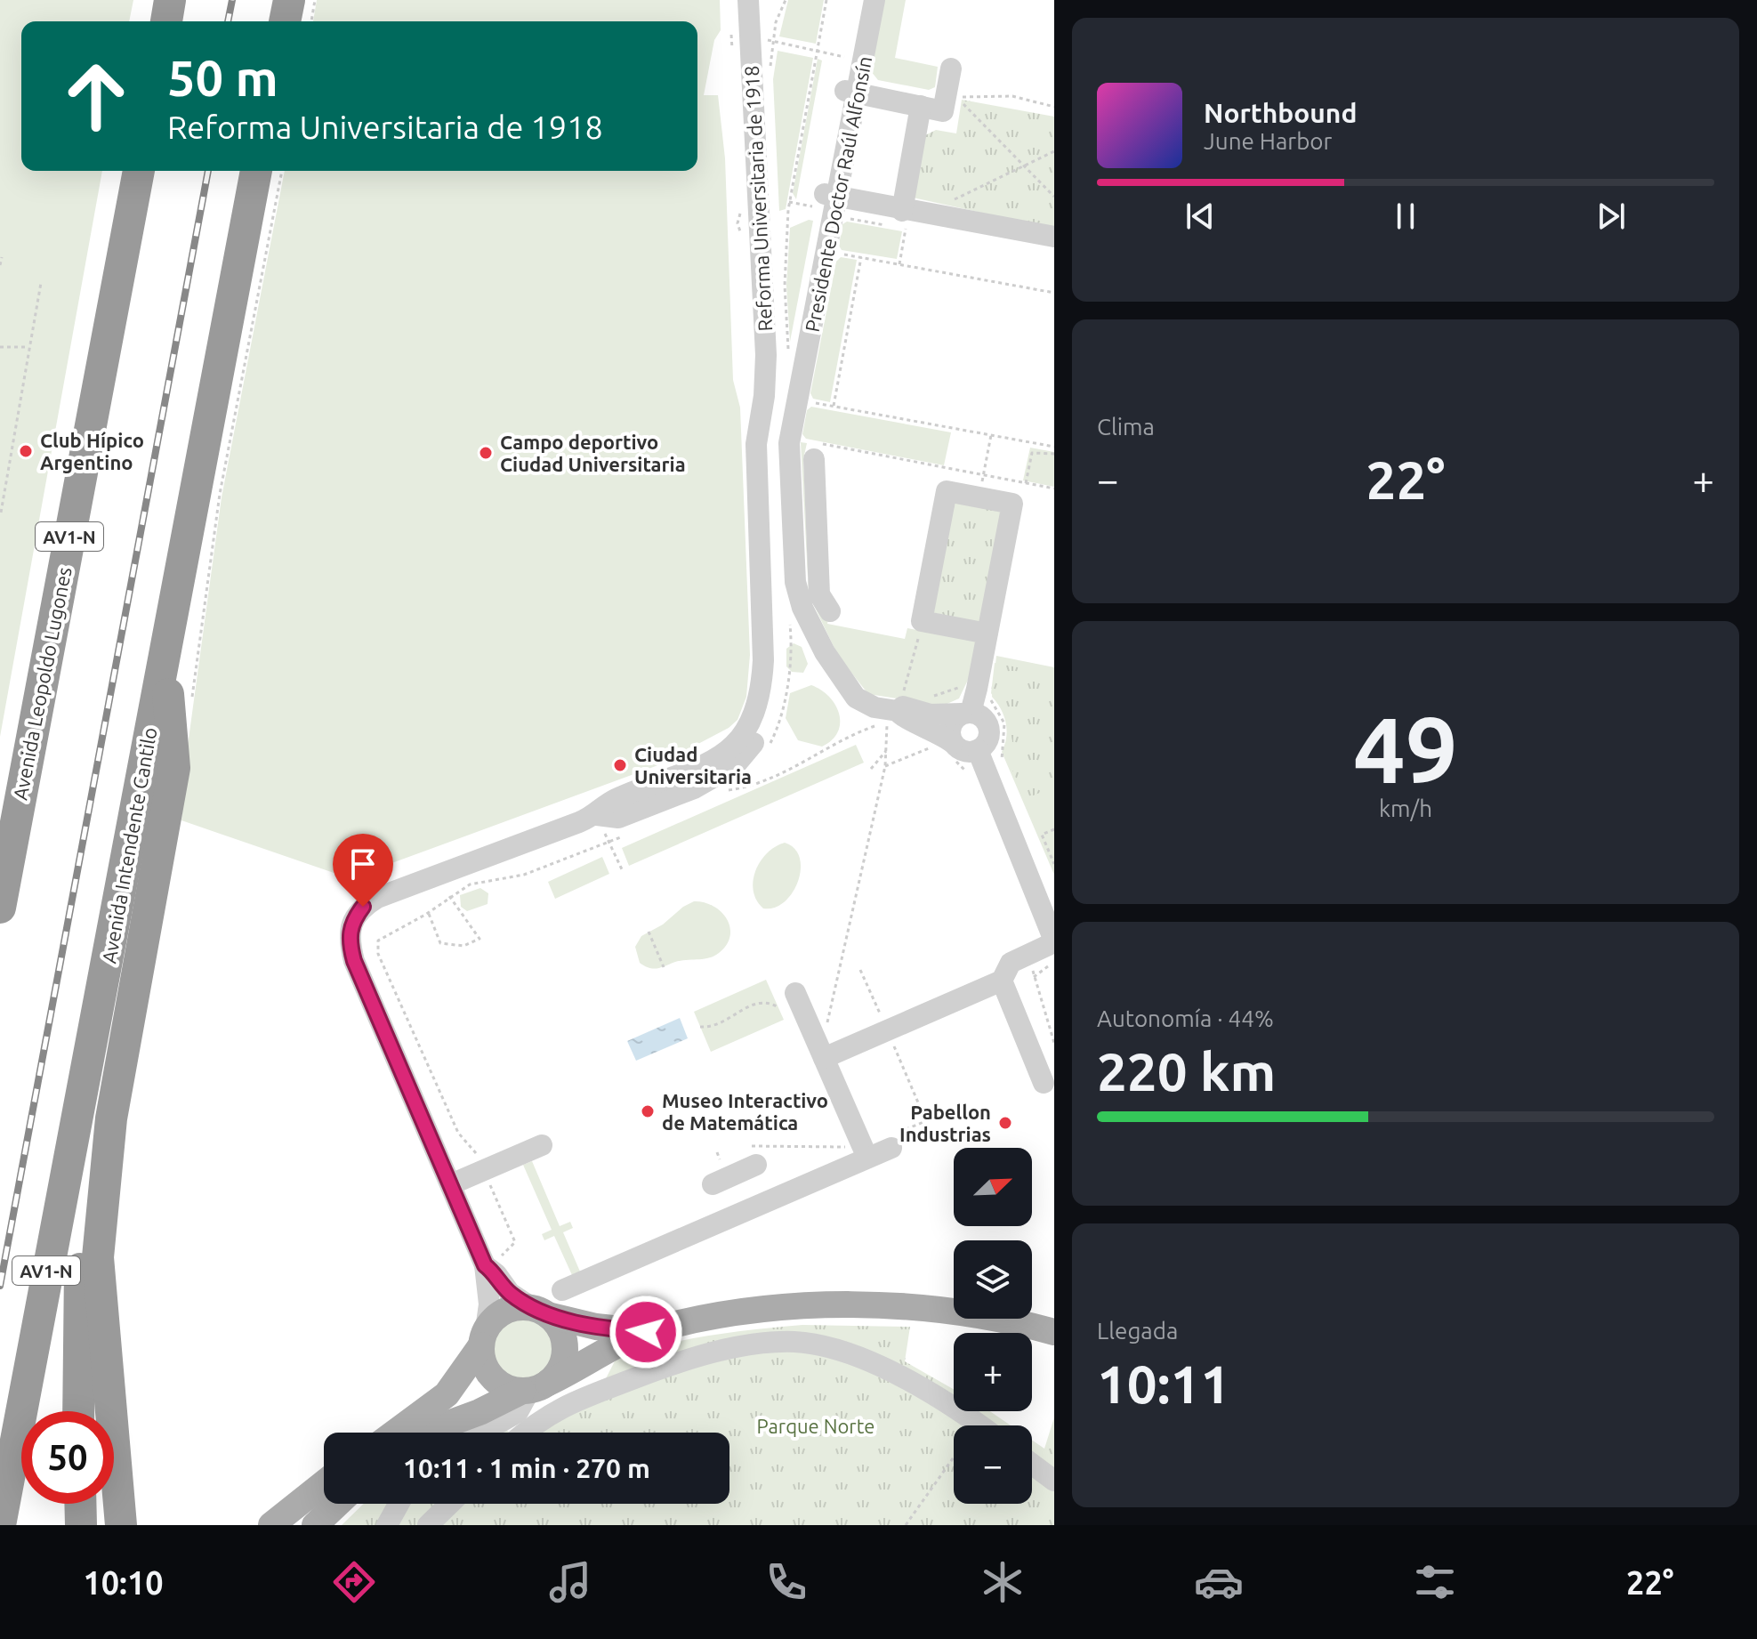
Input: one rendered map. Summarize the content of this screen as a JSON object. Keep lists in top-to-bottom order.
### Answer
{
  "streets": {
    "highway": ["AV1-N", "Avenida Leopoldo Lugones", "Avenida Intendente Cantilo"],
    "lane": ["Presidente Doctor Raúl Alfonsín", "Reforma Universitaria de 1918"]
  },
  "parks": ["Parque Norte"],
  "places": [
    "Club Hípico Argentino",
    "Campo deportivo Ciudad Universitaria",
    "Ciudad Universitaria",
    "Museo Interactivo de Matemática",
    "Pabellon Industrias"
  ],
  "north": "top right",
  "page": {
    "turn": ["50 m", "Reforma Universitaria de 1918"],
    "song": ["Northbound", "June Harbor"],
    "tile": [
      "Clima",
      ["49", "km/h"],
      ["Autonomía · 44%", "220 km"],
      ["Llegada", "10:11"]
    ],
    "heat": ["−", "22°", "+"],
    "map_buttons": ["+", "−"],
    "limit": "50",
    "trip": "10:11 · 1 min · 270 m",
    "tabs": ["10:10", "22°"]
  }
}
